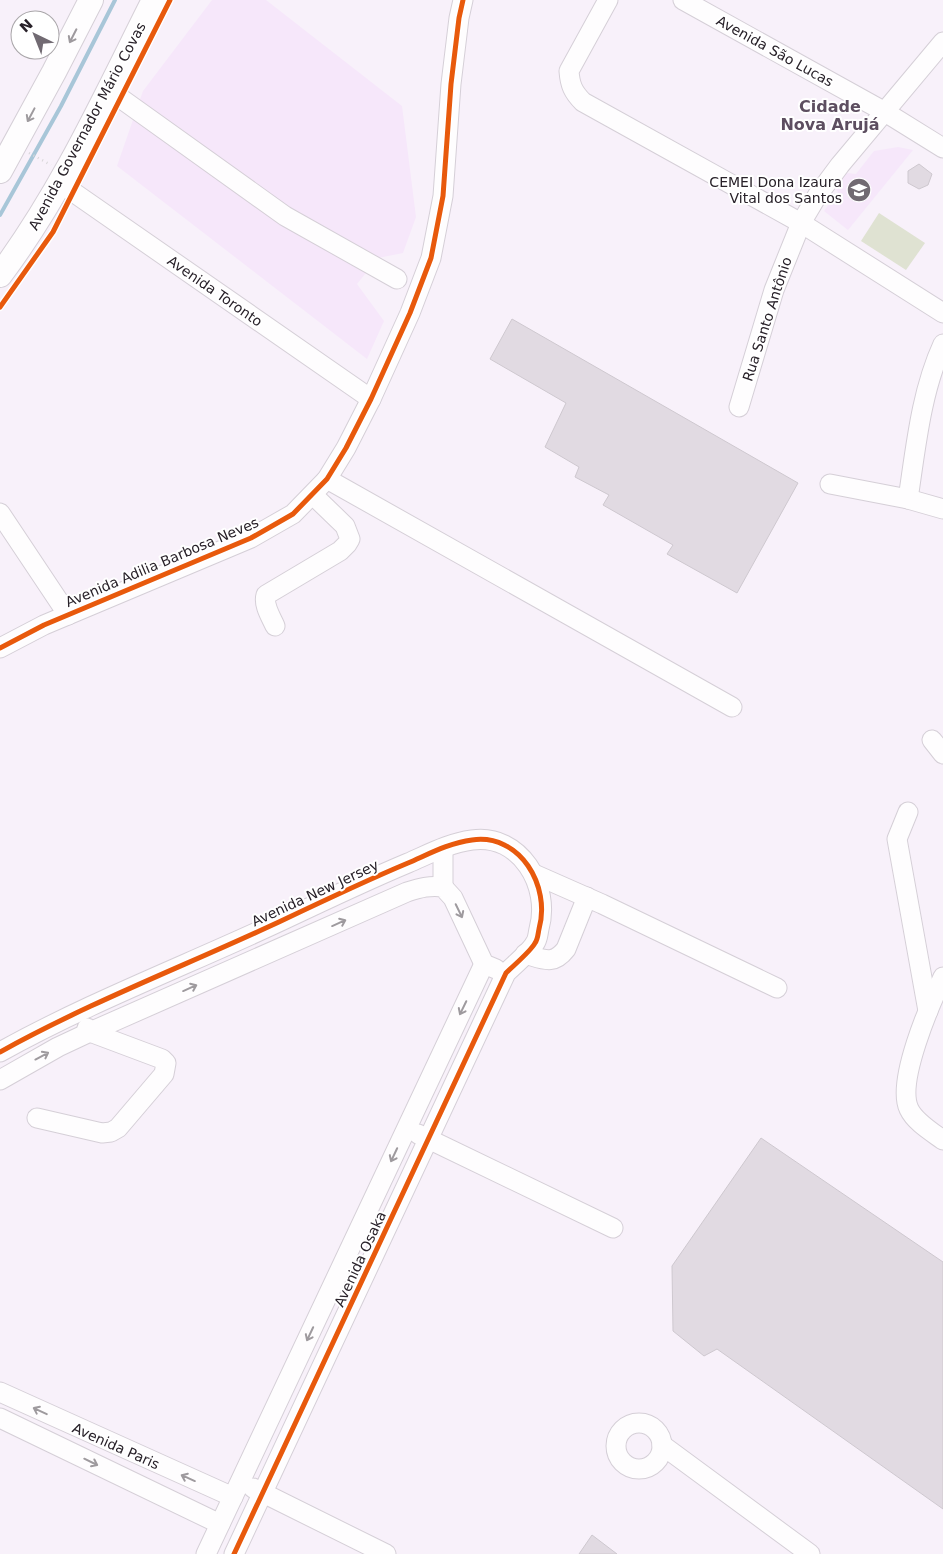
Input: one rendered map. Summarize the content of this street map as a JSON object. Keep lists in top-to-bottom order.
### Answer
{
  "streets": {
    "main road": ["Avenida Governador Mário Covas"],
    "street": [
      "Avenida São Lucas",
      "Avenida Toronto",
      "Rua Santo Antônio",
      "Avenida Adilia Barbosa Neves",
      "Avenida New Jersey",
      "Avenida Osaka",
      "Avenida Paris"
    ]
  },
  "crossings": [
    ["Avenida São Lucas", "Rua Santo Antônio"],
    ["Avenida Governador Mário Covas", "Avenida Toronto"],
    ["Avenida Toronto", "Avenida Adilia Barbosa Neves"],
    ["Avenida New Jersey", "Avenida Osaka"],
    ["Avenida Osaka", "Avenida Paris"]
  ],
  "districts": ["Cidade Nova Arujá"],
  "places": {
    "school or university": ["CEMEI Dona Izaura Vital dos Santos"]
  },
  "north": "top left"
}
